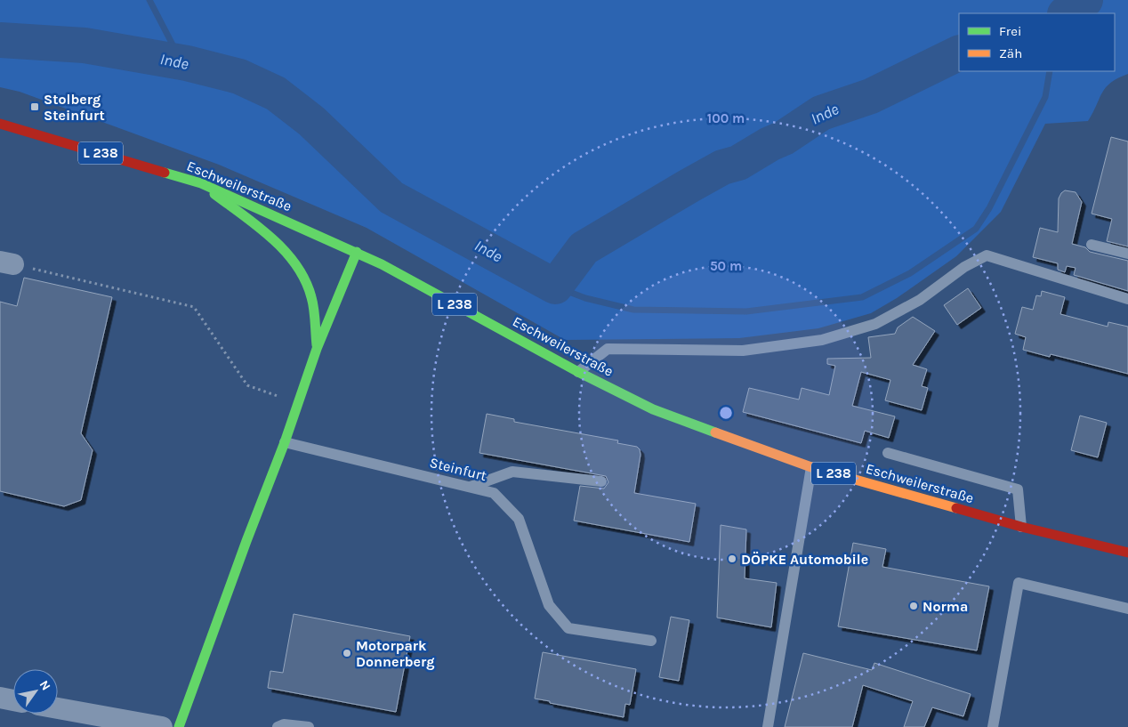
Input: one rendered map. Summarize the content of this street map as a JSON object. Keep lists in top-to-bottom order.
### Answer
{
  "streets": {
    "main road": ["L 238", "Eschweilerstraße"],
    "lane": ["Steinfurt"]
  },
  "water": ["Inde"],
  "places": {
    "transit": ["Stolberg Steinfurt"],
    "other": ["DÖPKE Automobile", "Norma", "Motorpark Donnerberg"]
  },
  "legend": ["Frei", "Zäh"],
  "north": "top right",
  "rings": ["100 m", "50 m"]
}
